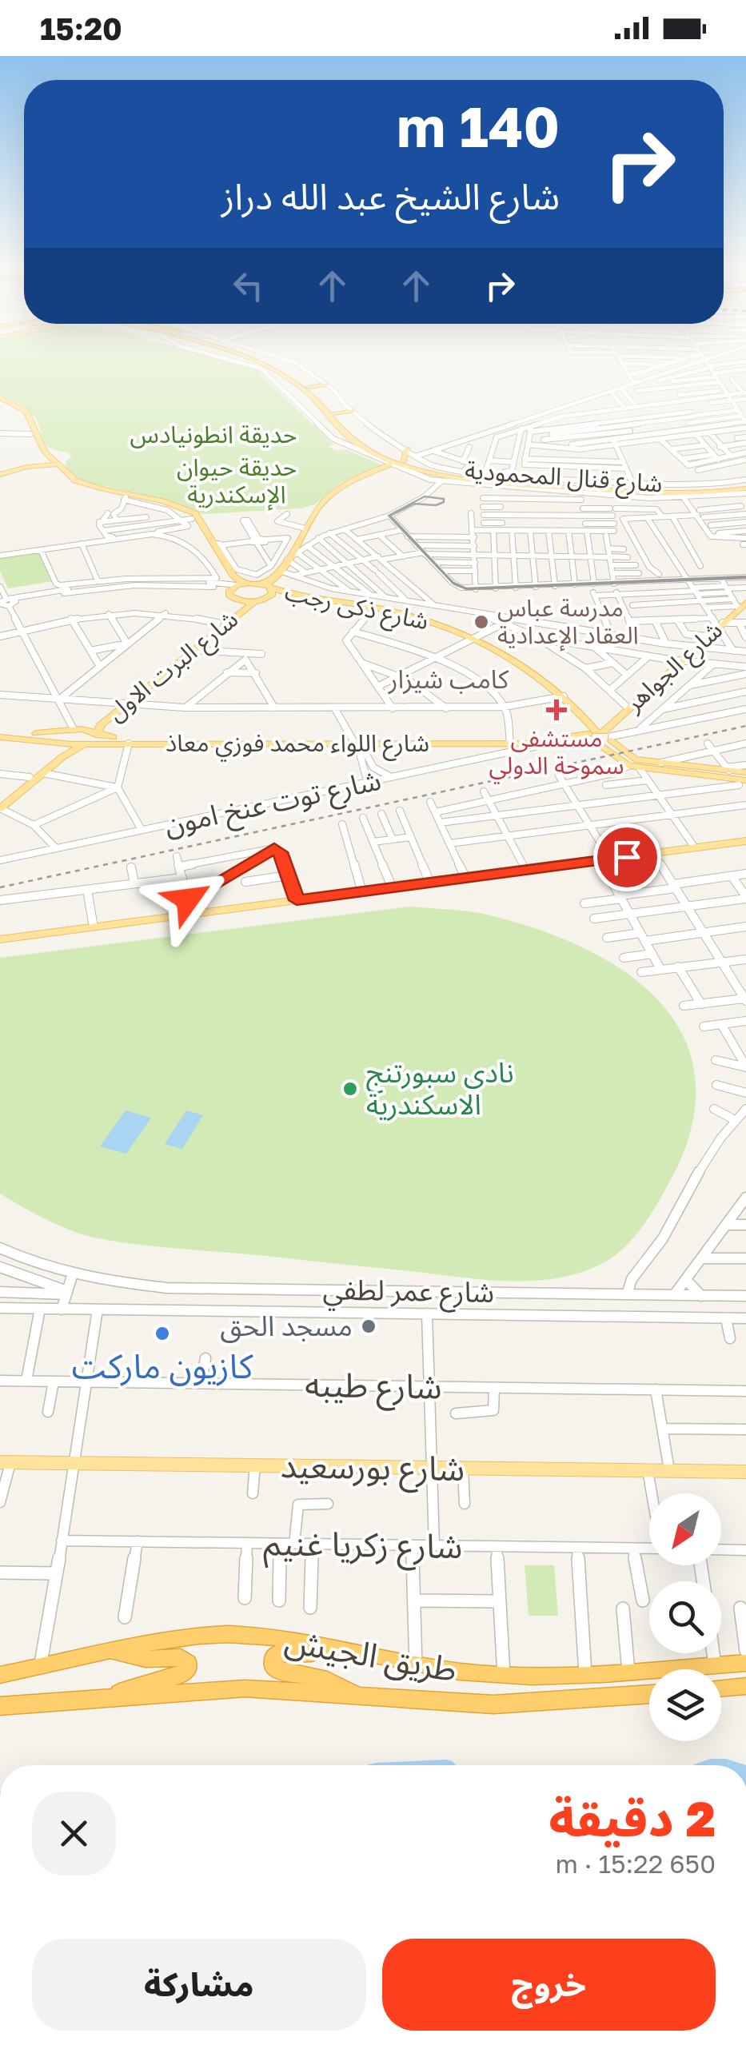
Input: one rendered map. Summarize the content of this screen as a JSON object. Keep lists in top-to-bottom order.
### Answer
{
  "streets": {
    "highway": ["طريق الجيش"],
    "main road": [
      "شارع ذكى رجب",
      "شارع البرت الاول",
      "شارع الجواهر",
      "شارع اللواء محمد فوزي معاذ",
      "شارع بورسعيد"
    ],
    "street": [
      "شارع قنال المحمودية",
      "شارع توت عنخ امون",
      "شارع عمر لطفي",
      "شارع طيبه",
      "شارع زكريا غنيم"
    ]
  },
  "crossings": [
    ["شارع ذكى رجب", "شارع الجواهر"],
    ["شارع ذكى رجب", "شارع اللواء محمد فوزي معاذ"],
    ["شارع البرت الاول", "شارع اللواء محمد فوزي معاذ"],
    ["شارع الجواهر", "شارع اللواء محمد فوزي معاذ"],
    ["شارع اللواء محمد فوزي معاذ", "شارع توت عنخ امون"]
  ],
  "districts": ["كامب شيزار"],
  "parks": ["حديقة انطونيادس", "حديقة حيوان الإسكندرية"],
  "places": {
    "other": [
      "مدرسة عباس العقاد الإعدادية",
      "نادي سبورتنج الاسكندرية",
      "مسجد الحق",
      "كازيون ماركت"
    ],
    "health": ["مستشفى سموحة الدولي"]
  },
  "north": "bottom left",
  "page": {
    "status": "15:20",
    "turn": ["140 m", "شارع الشيخ عبد الله دراز"],
    "heading": ["2 دقيقة", "650 m · 15:22"],
    "buttons": ["خروج", "مشاركة"]
  }
}
